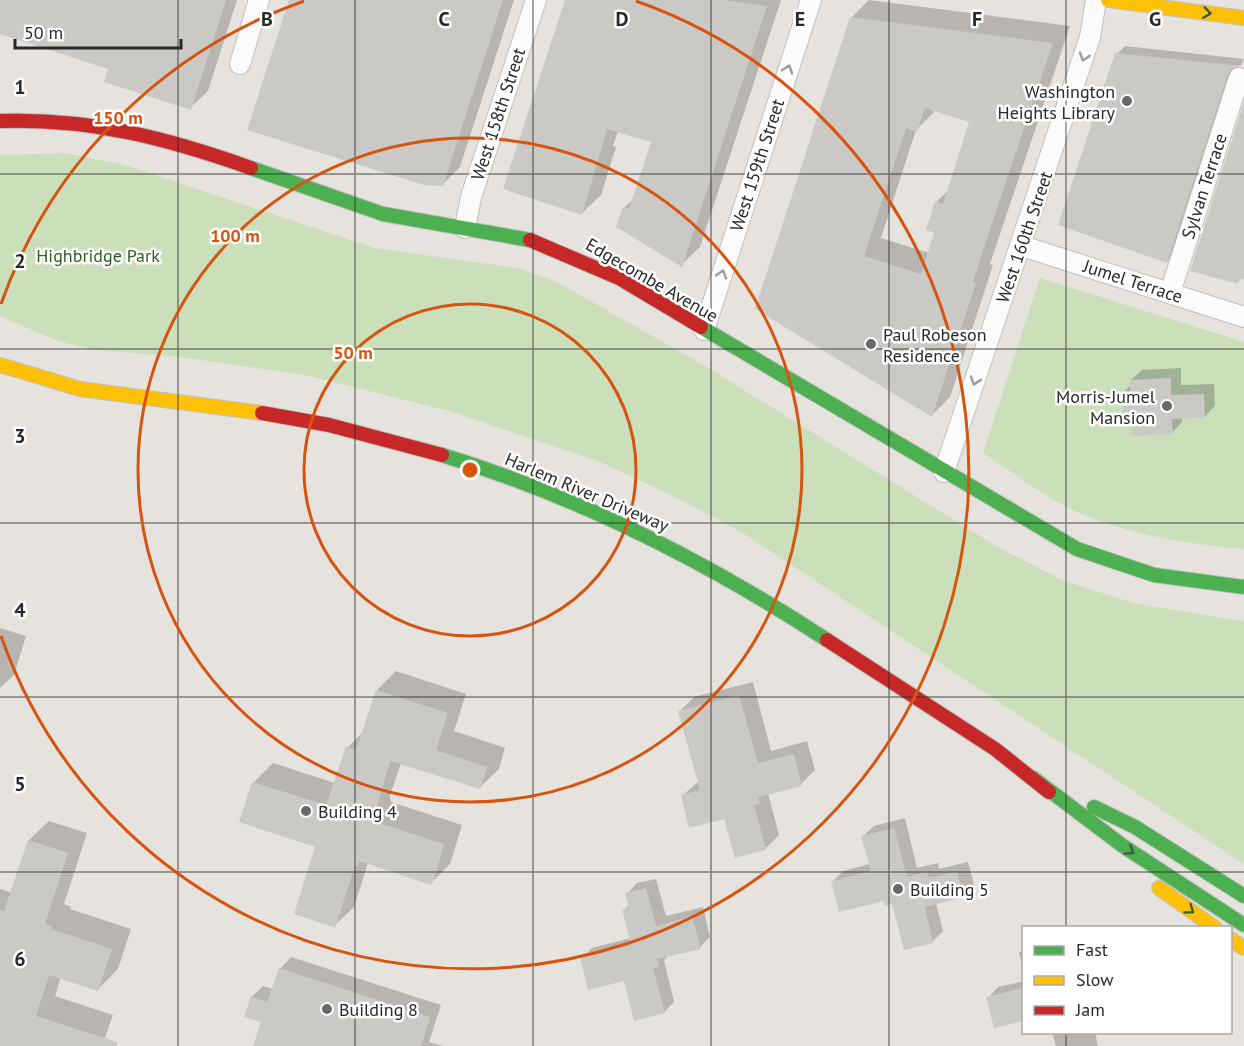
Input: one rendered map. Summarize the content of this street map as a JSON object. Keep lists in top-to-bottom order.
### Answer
{
  "streets": {
    "main road": ["Edgecombe Avenue", "Harlem River Driveway"],
    "street": [
      "West 158th Street",
      "West 159th Street",
      "Sylvan Terrace",
      "West 160th Street",
      "Jumel Terrace"
    ]
  },
  "crossings": [
    ["West 158th Street", "Edgecombe Avenue"],
    ["West 159th Street", "Edgecombe Avenue"],
    ["Sylvan Terrace", "Jumel Terrace"],
    ["West 160th Street", "Edgecombe Avenue"],
    ["West 160th Street", "Jumel Terrace"]
  ],
  "one_way": ["West 159th Street", "West 160th Street"],
  "parks": ["Highbridge Park"],
  "places": [
    "Washington Heights Library",
    "Paul Robeson Residence",
    "Morris-Jumel Mansion",
    "Building 4",
    "Building 5",
    "Building 8"
  ],
  "legend": ["Fast", "Slow", "Jam"],
  "scale_bar": "50 m",
  "grid": {
    "columns": [
      "B",
      "C",
      "D",
      "E",
      "F",
      "G"
    ],
    "rows": [
      "1",
      "2",
      "3",
      "4",
      "5",
      "6"
    ]
  },
  "rings": ["150 m", "100 m", "50 m"]
}
